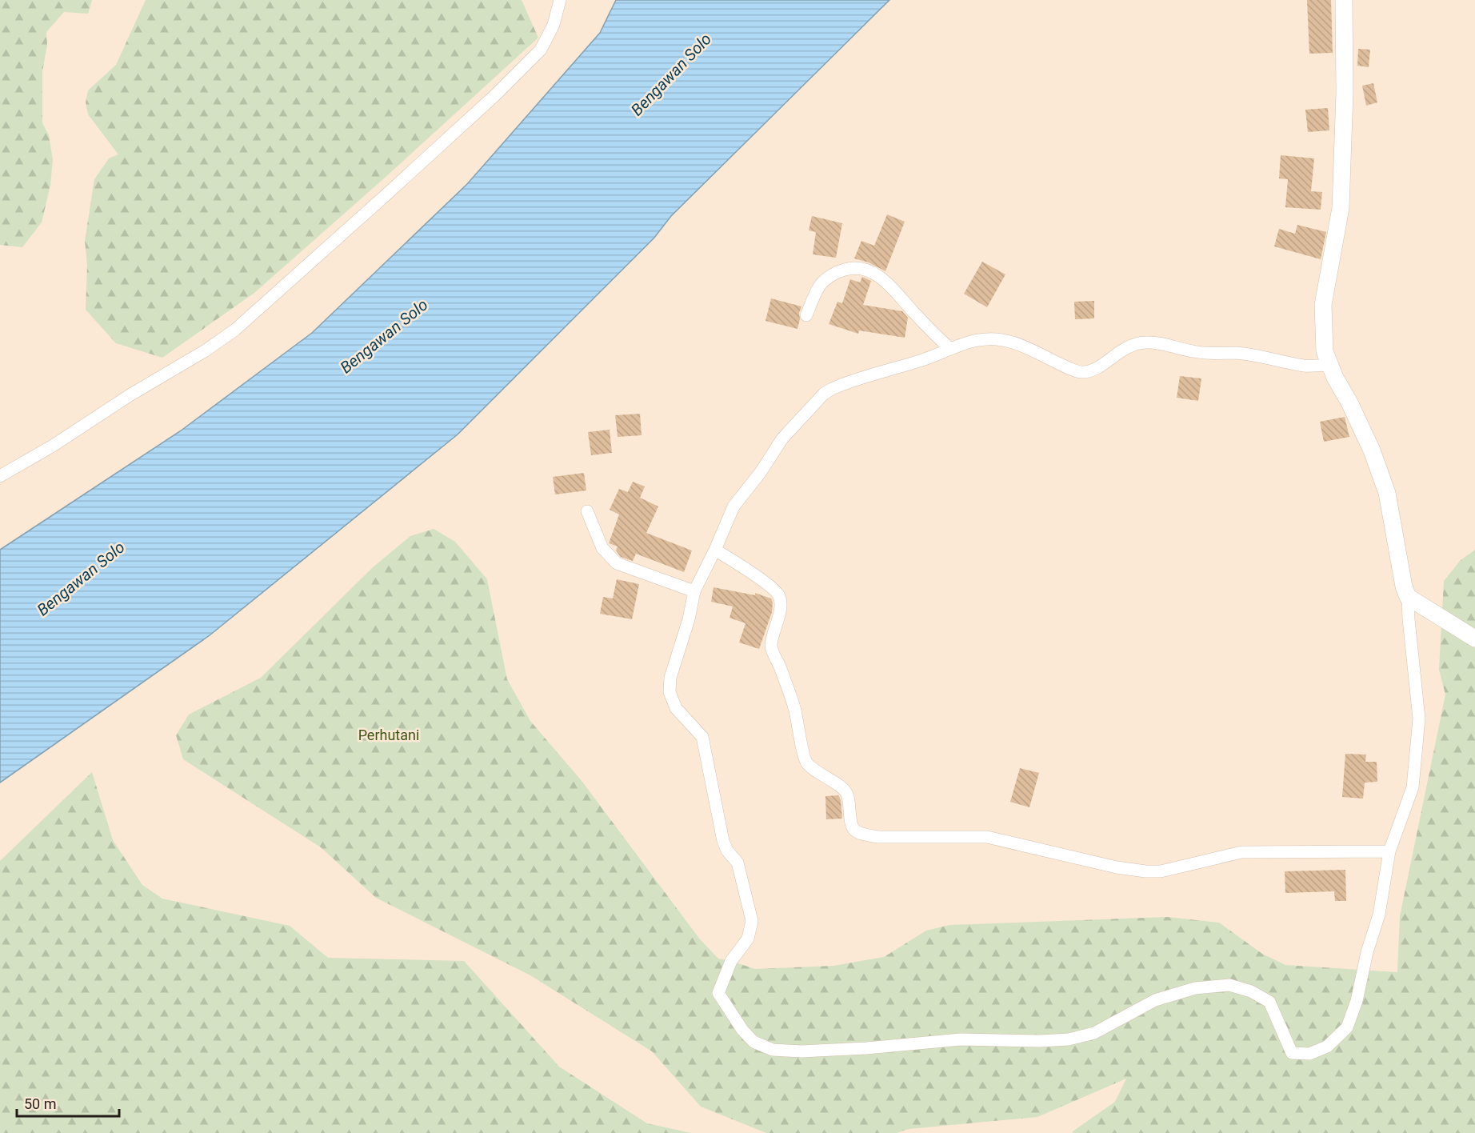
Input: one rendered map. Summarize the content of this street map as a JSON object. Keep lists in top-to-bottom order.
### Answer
{
  "water": ["Bengawan Solo"],
  "parks": ["Perhutani"],
  "scale_bar": "50 m"
}
